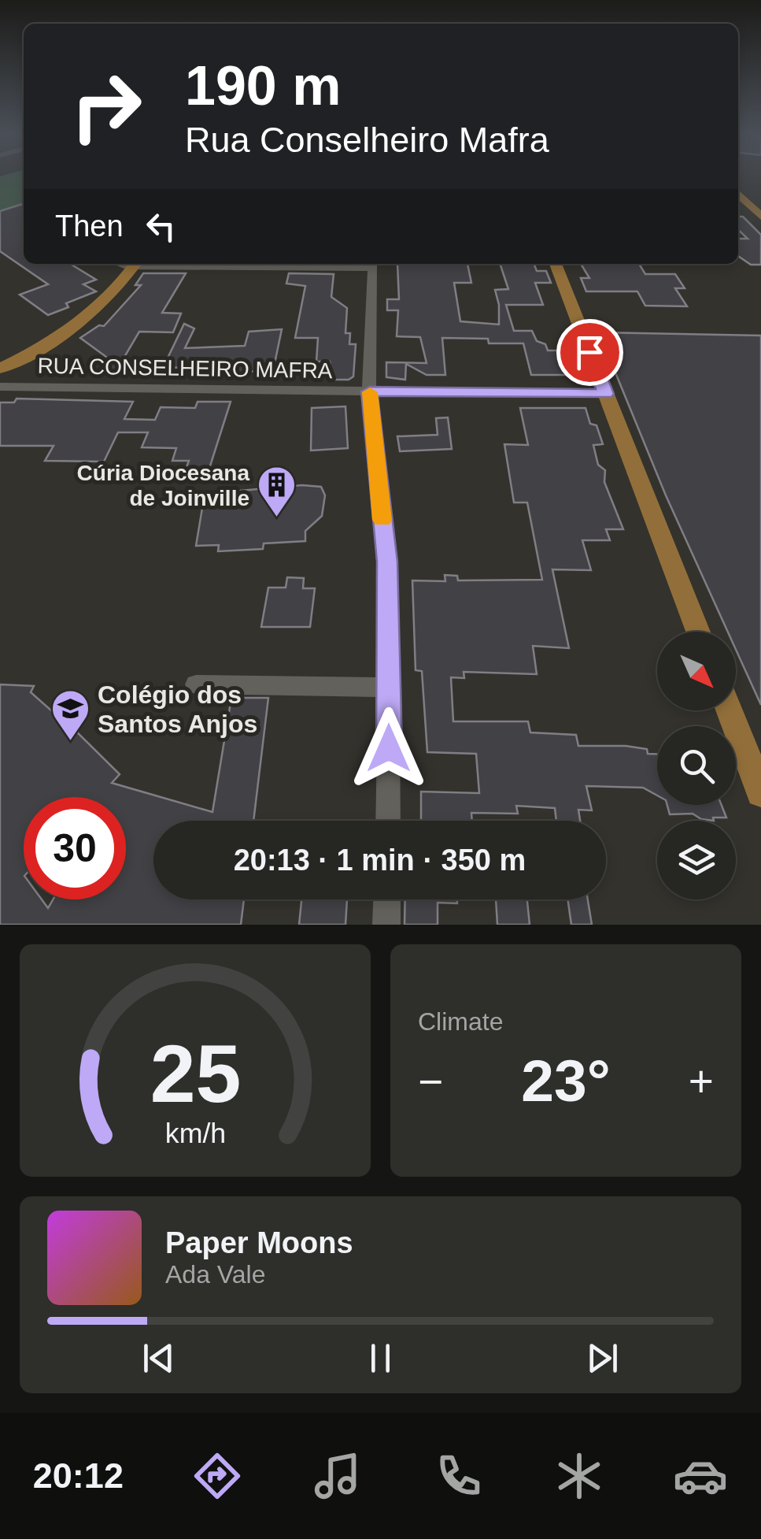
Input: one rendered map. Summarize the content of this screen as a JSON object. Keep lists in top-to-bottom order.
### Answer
{
  "streets": {
    "street": ["RUA CONSELHEIRO MAFRA"]
  },
  "places": {
    "building": ["Cúria Diocesana de Joinville"],
    "school or university": ["Colégio dos Santos Anjos"]
  },
  "north": "bottom right",
  "page": {
    "turn": ["190 m", "Rua Conselheiro Mafra"],
    "then": "Then",
    "limit": "30",
    "trip": "20:13 · 1 min · 350 m",
    "tile": "Climate",
    "heat": ["−", "23°", "+"],
    "song": ["Paper Moons", "Ada Vale"],
    "tabs": "20:12",
    "gauge": ["25", "km/h"]
  }
}
